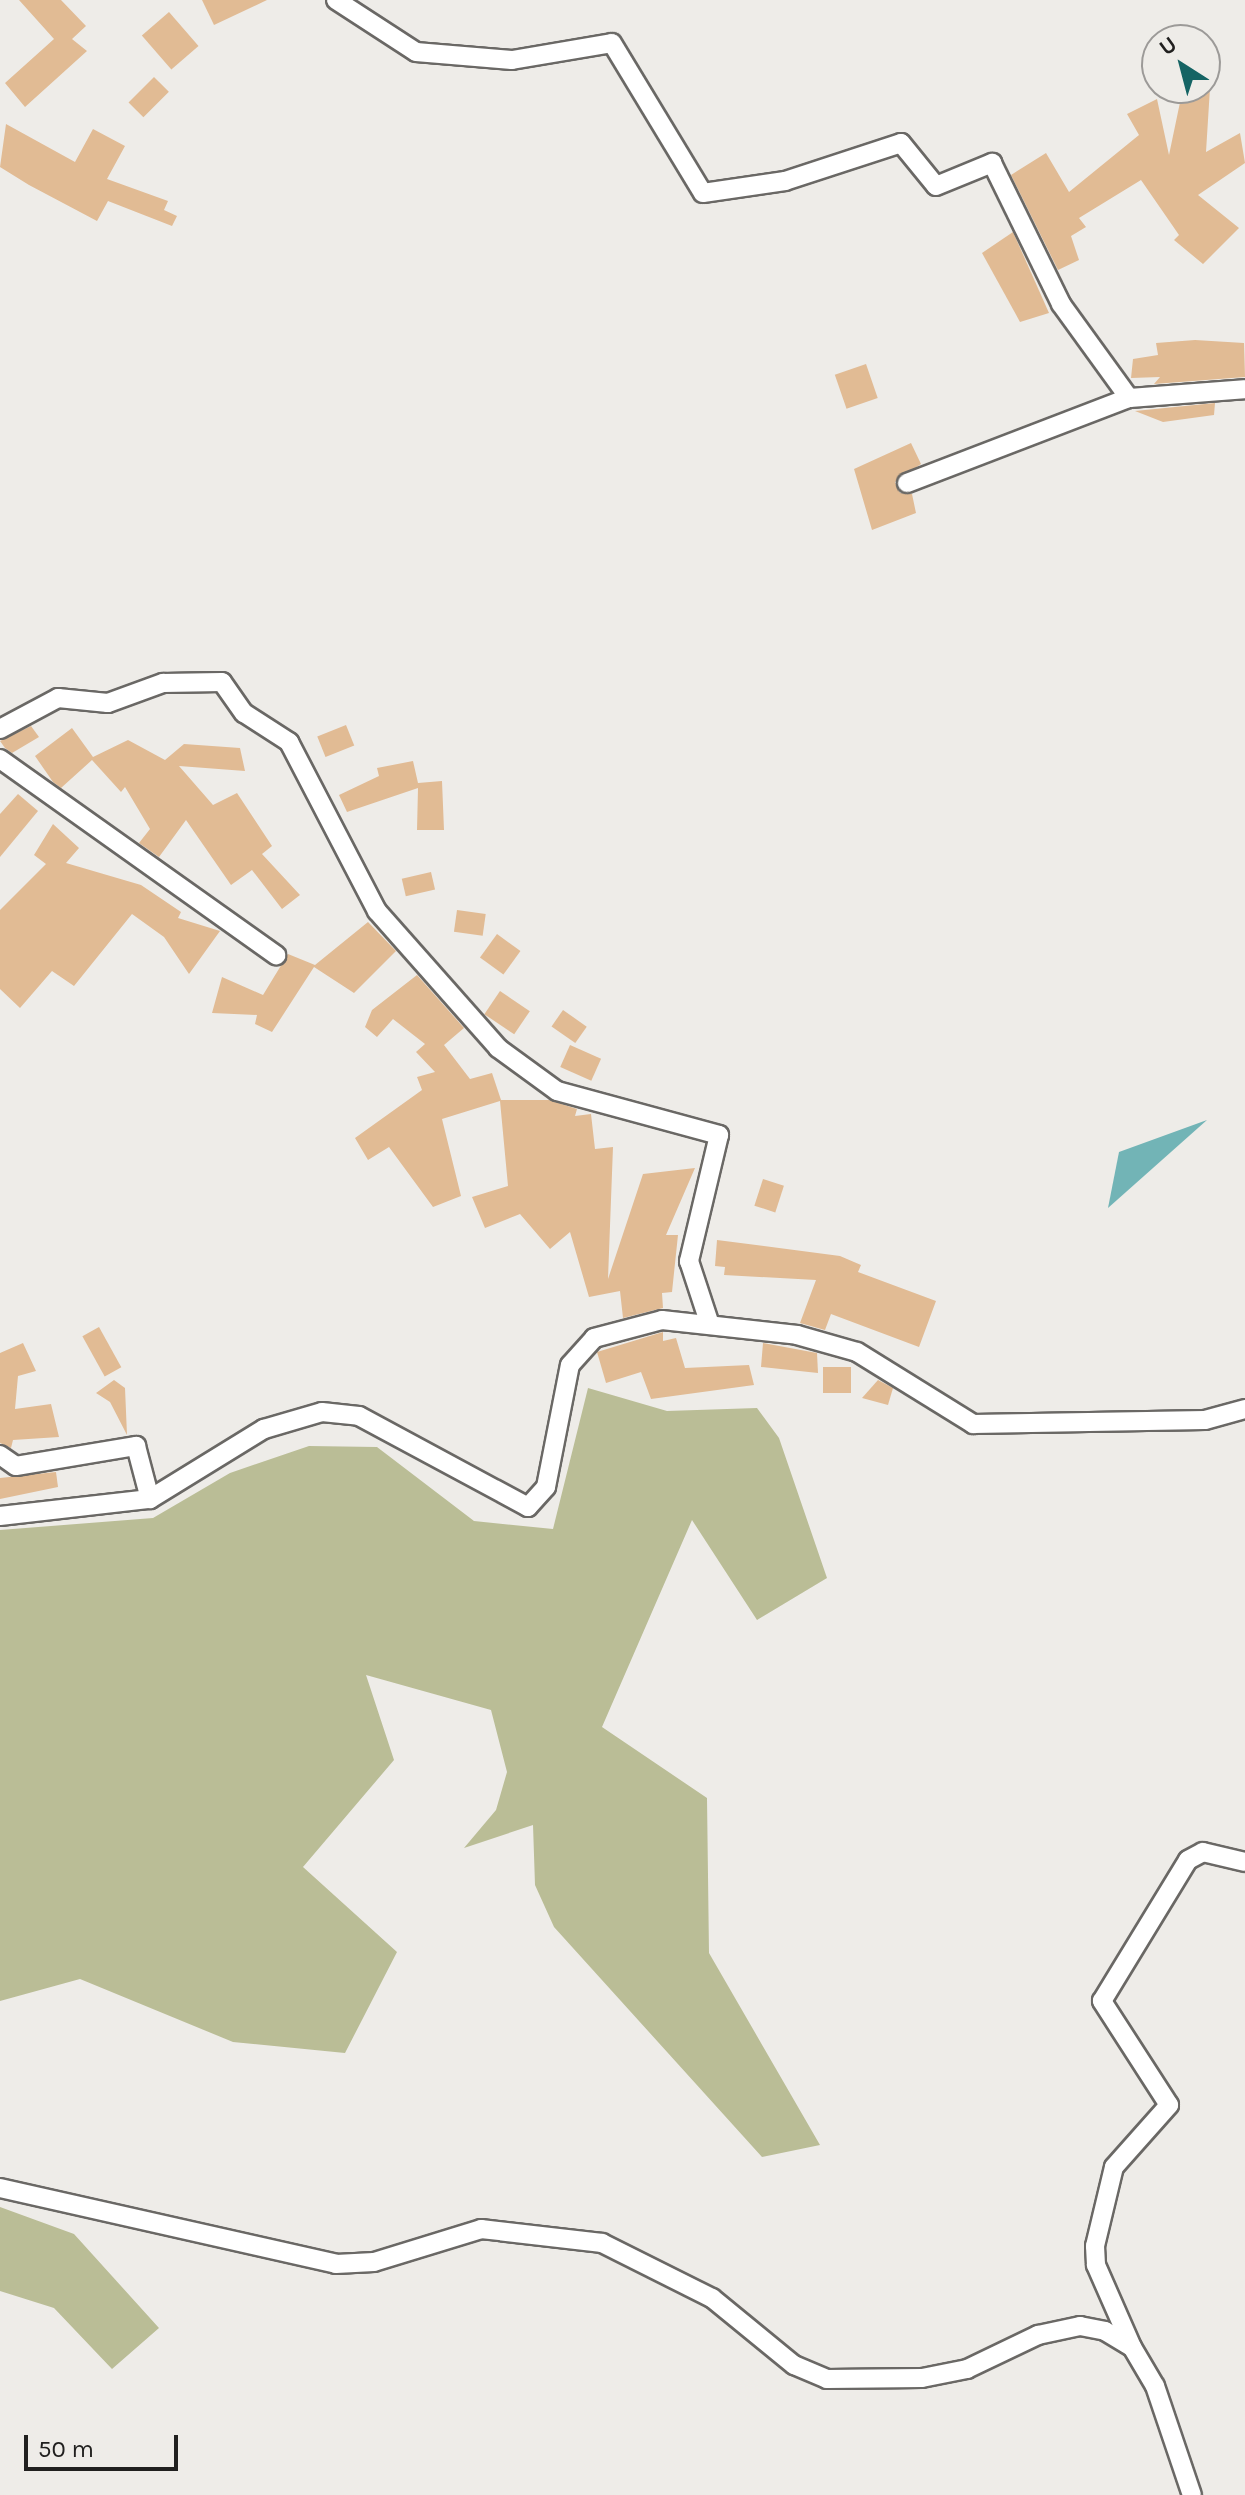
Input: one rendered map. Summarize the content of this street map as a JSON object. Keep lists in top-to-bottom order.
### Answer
{
  "scale_bar": "50 m",
  "north": "top left"
}
